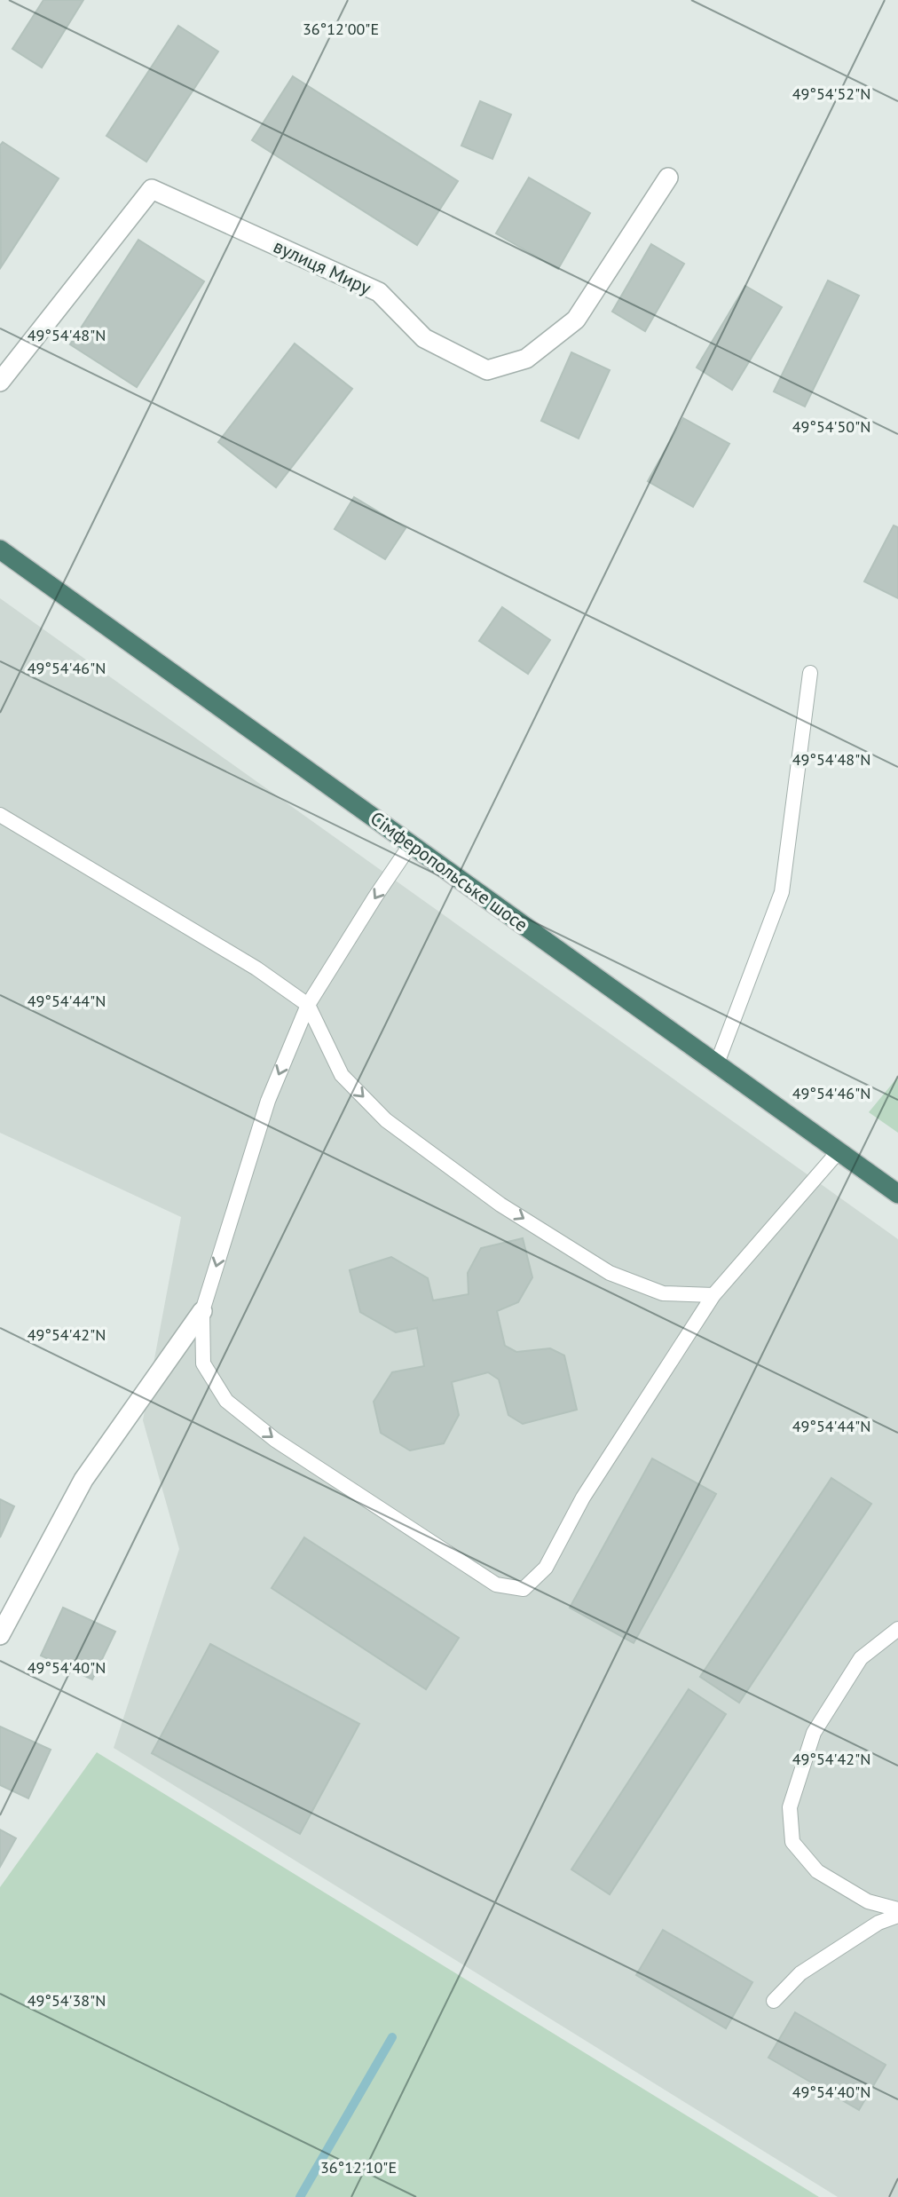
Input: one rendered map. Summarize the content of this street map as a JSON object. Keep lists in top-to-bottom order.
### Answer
{
  "streets": {
    "highway": ["Сімферопольське шосе"],
    "street": ["вулиця Миру"]
  },
  "coordinates": [
    "36°12'00\"E",
    "49°54'52\"N",
    "49°54'48\"N",
    "49°54'50\"N",
    "49°54'46\"N",
    "49°54'44\"N",
    "49°54'42\"N",
    "49°54'40\"N",
    "49°54'38\"N",
    "36°12'10\"E"
  ]
}
